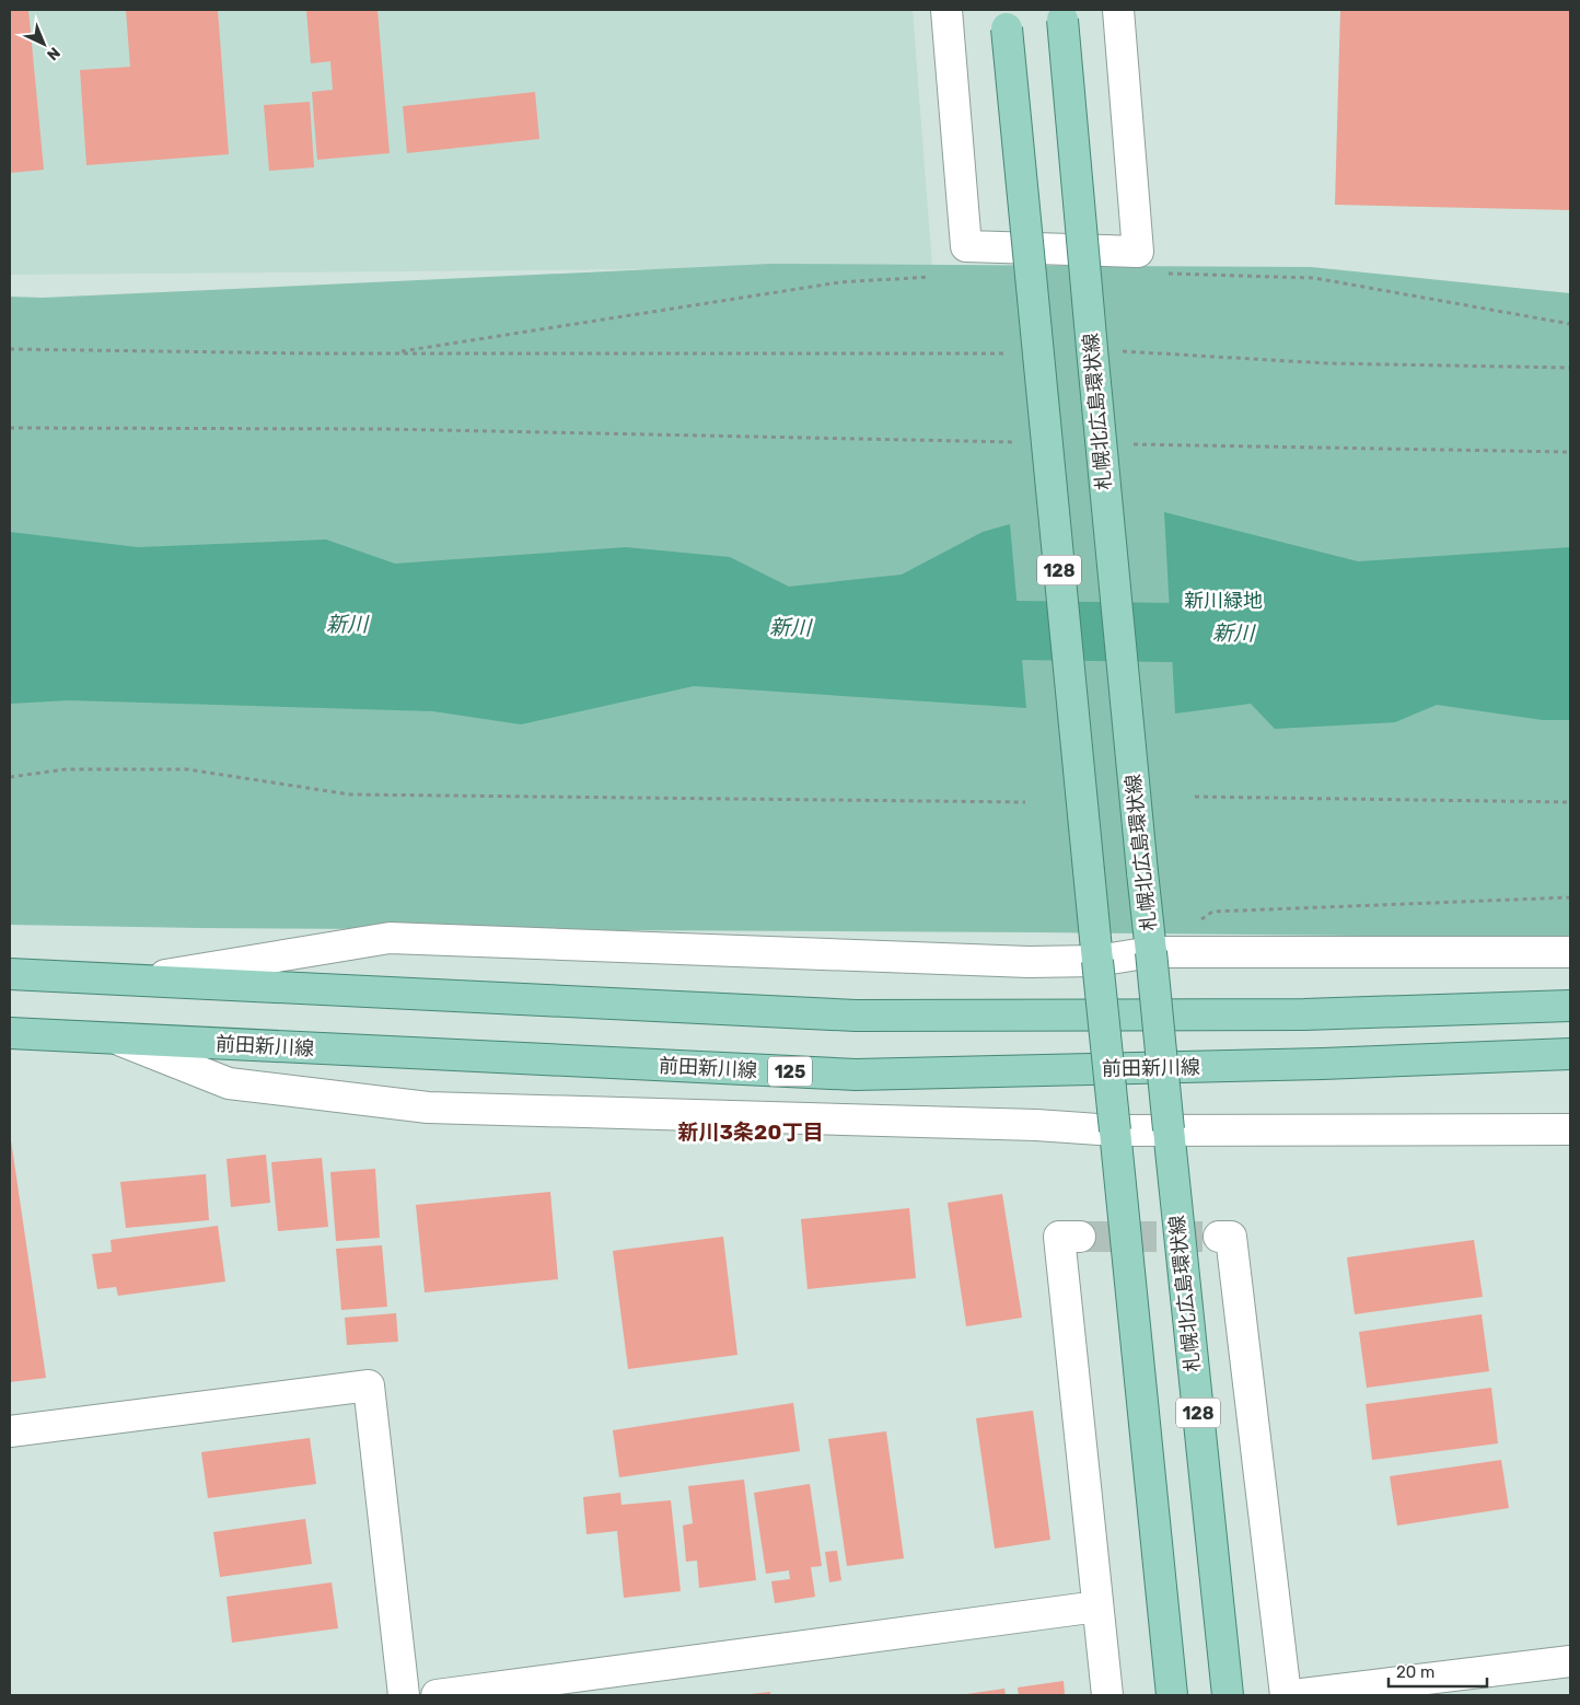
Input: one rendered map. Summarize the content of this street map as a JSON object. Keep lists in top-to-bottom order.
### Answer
{
  "streets": {
    "main road": [
      "札幌北広島環状線",
      "128",
      "前田新川線",
      "125"
    ]
  },
  "districts": ["新川3条20丁目"],
  "water": ["新川"],
  "parks": ["新川緑地"],
  "scale_bar": "20 m",
  "north": "bottom right"
}
